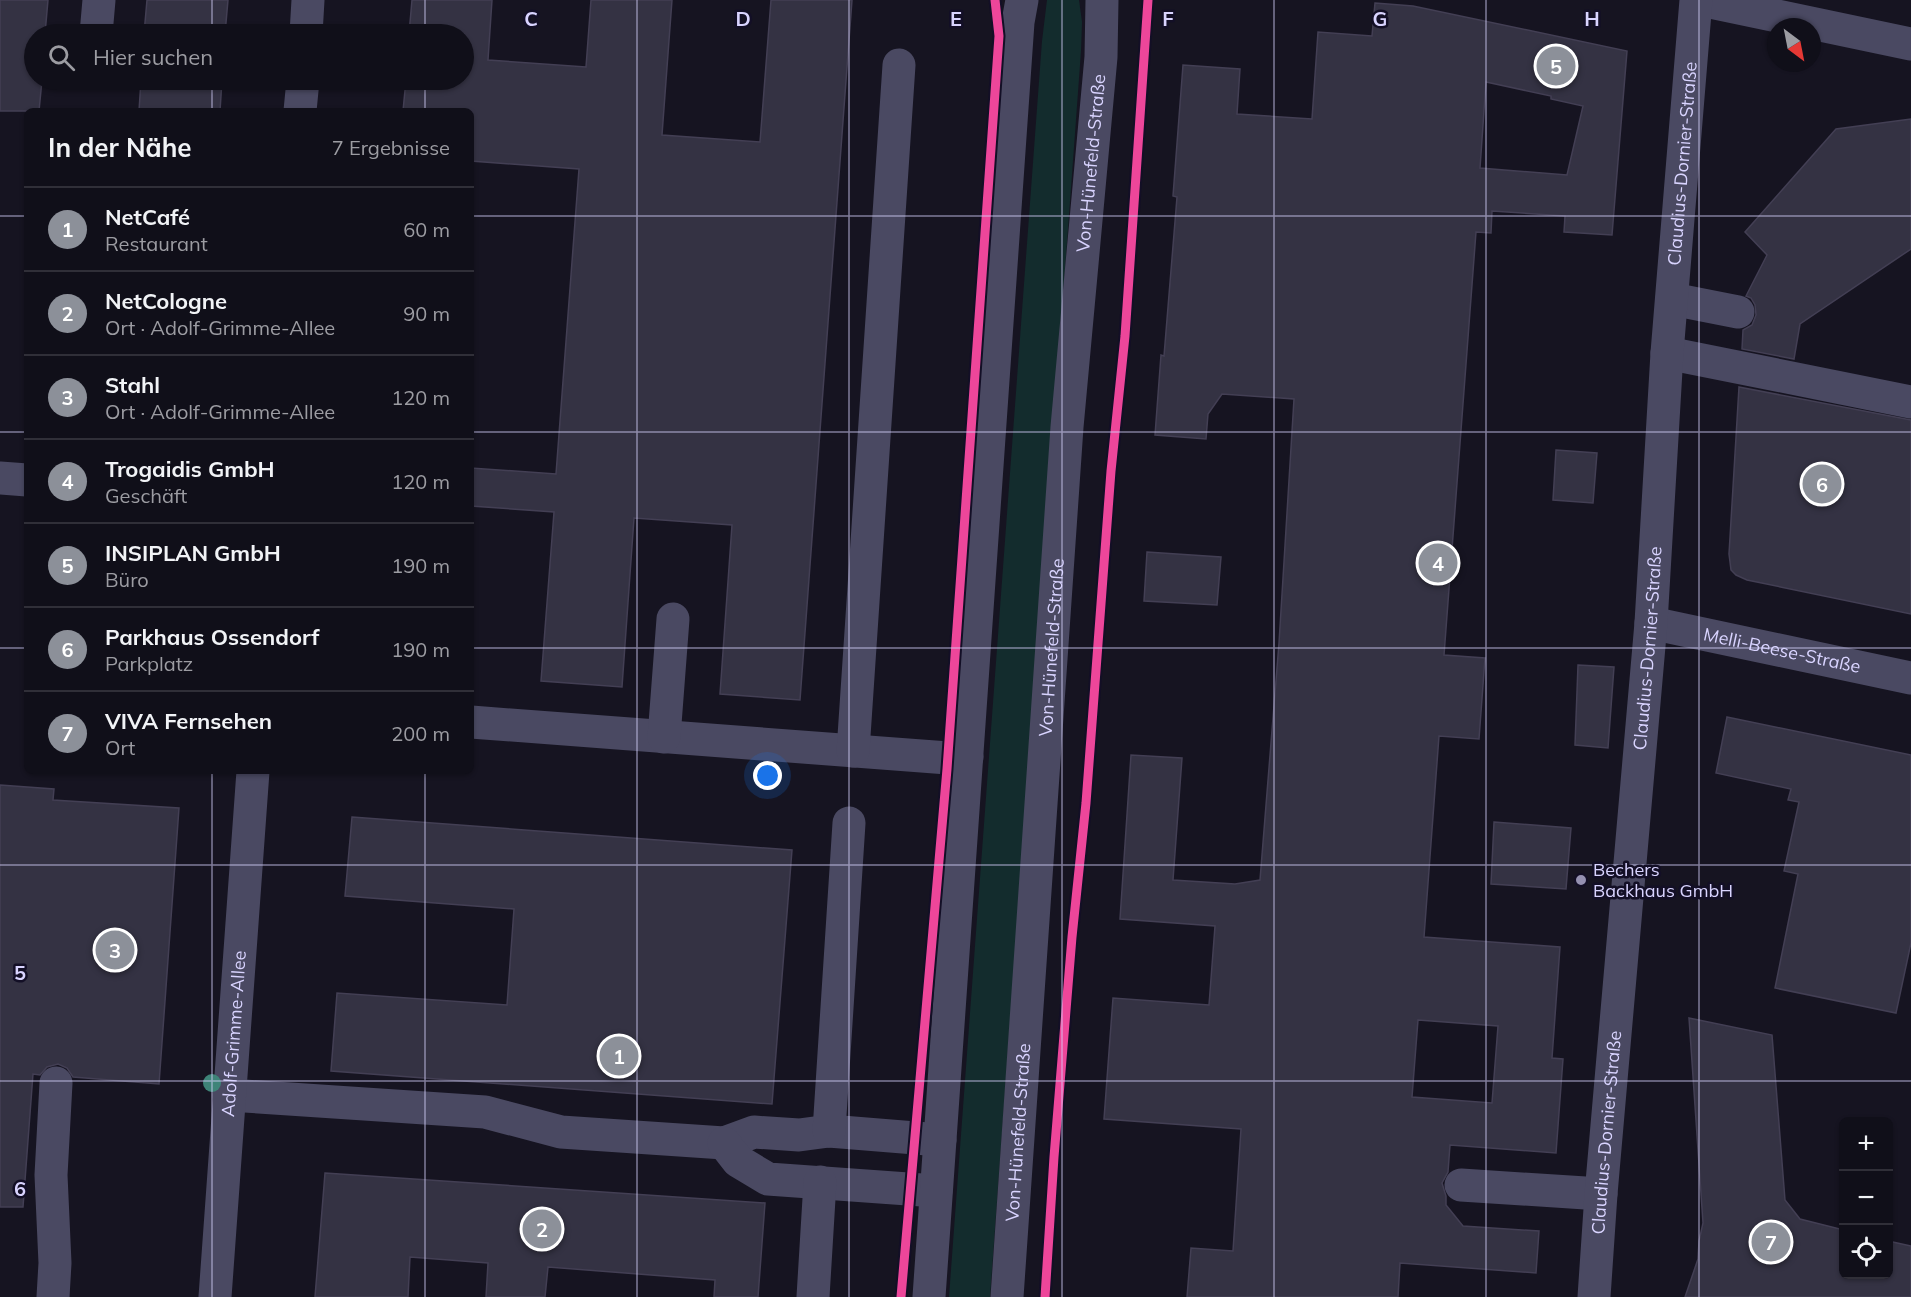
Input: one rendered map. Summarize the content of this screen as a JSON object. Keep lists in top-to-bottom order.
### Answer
{
  "streets": {
    "street": [
      "Von-Hünefeld-Straße",
      "Claudius-Dornier-Straße",
      "Melli-Beese-Straße",
      "Adolf-Grimme-Allee"
    ]
  },
  "crossings": [
    ["Claudius-Dornier-Straße", "Melli-Beese-Straße"]
  ],
  "places": ["Bechers Backhaus GmbH"],
  "north": "bottom right",
  "page": {
    "search": "Hier suchen",
    "pins": [
      "5",
      "6",
      "4",
      "3",
      "1",
      "2",
      "7"
    ],
    "heading": ["In der Nähe", "7 Ergebnisse"],
    "list": [
      {
        "mark": "1",
        "name": "NetCafé",
        "note": "Restaurant",
        "value": "60 m"
      },
      {
        "mark": "2",
        "name": "NetCologne",
        "note": "Ort · Adolf-Grimme-Allee",
        "value": "90 m"
      },
      {
        "mark": "3",
        "name": "Stahl",
        "note": "Ort · Adolf-Grimme-Allee",
        "value": "120 m"
      },
      {
        "mark": "4",
        "name": "Trogaidis GmbH",
        "note": "Geschäft",
        "value": "120 m"
      },
      {
        "mark": "5",
        "name": "INSIPLAN GmbH",
        "note": "Büro",
        "value": "190 m"
      },
      {
        "mark": "6",
        "name": "Parkhaus Ossendorf",
        "note": "Parkplatz",
        "value": "190 m"
      },
      {
        "mark": "7",
        "name": "VIVA Fernsehen",
        "note": "Ort",
        "value": "200 m"
      }
    ],
    "map_buttons": ["+", "−"]
  },
  "grid": {
    "columns": [
      "C",
      "D",
      "E",
      "F",
      "G",
      "H"
    ],
    "rows": ["5", "6"]
  }
}
